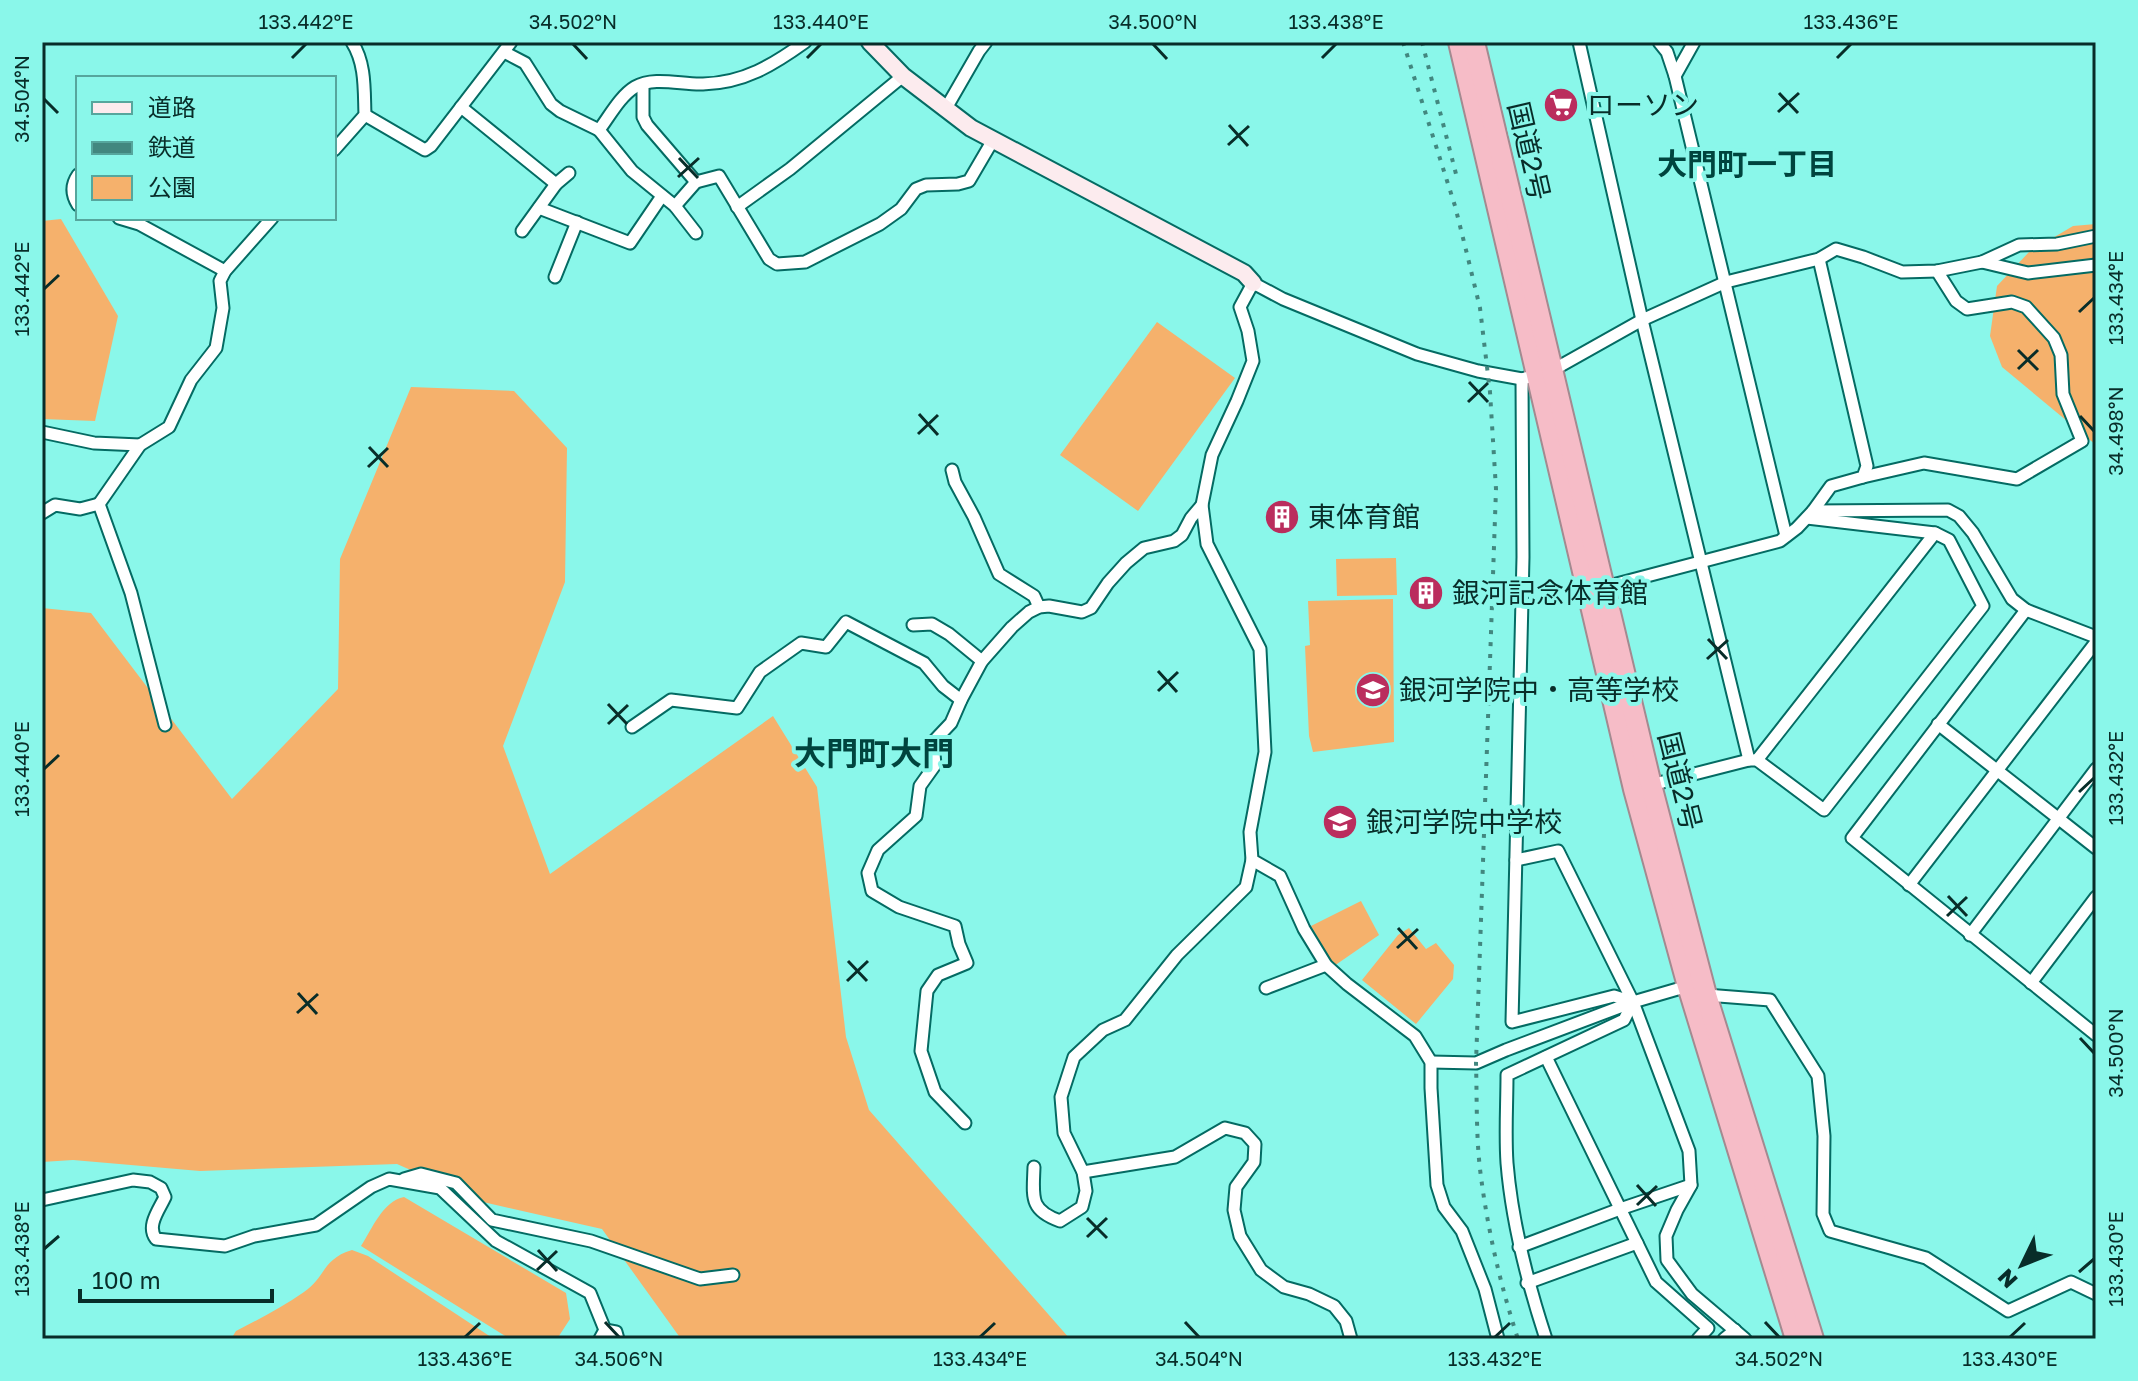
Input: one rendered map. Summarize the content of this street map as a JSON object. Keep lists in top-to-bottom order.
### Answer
{
  "streets": {
    "highway": ["国道2号"]
  },
  "districts": ["大門町一丁目", "大門町大門"],
  "places": {
    "supermarket": ["ローソン"],
    "building": ["東体育館", "銀河記念体育館"],
    "school or university": ["銀河学院中・高等学校", "銀河学院中学校"]
  },
  "legend": ["道路", "鉄道", "公園"],
  "scale_bar": "100 m",
  "north": "bottom left",
  "coordinates": [
    "133.442°E",
    "34.502°N",
    "133.440°E",
    "34.500°N",
    "133.438°E",
    "133.436°E",
    "34.504°N",
    "133.434°E",
    "34.498°N",
    "133.432°E",
    "133.430°E",
    "34.506°N"
  ]
}
